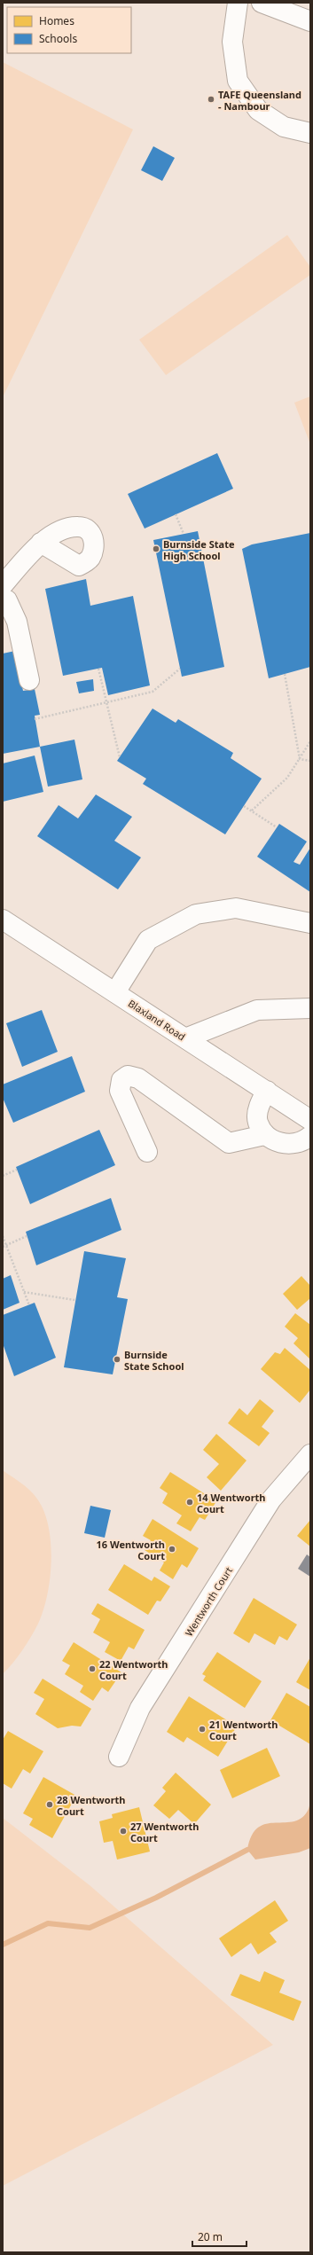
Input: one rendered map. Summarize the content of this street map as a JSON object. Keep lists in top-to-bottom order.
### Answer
{
  "streets": {
    "street": ["Blaxland Road", "Wentworth Court"]
  },
  "places": [
    "TAFE Queensland - Nambour",
    "Burnside State High School",
    "Burnside State School",
    "14 Wentworth Court",
    "16 Wentworth Court",
    "22 Wentworth Court",
    "21 Wentworth Court",
    "28 Wentworth Court",
    "27 Wentworth Court"
  ],
  "legend": ["Homes", "Schools"],
  "scale_bar": "20 m"
}
